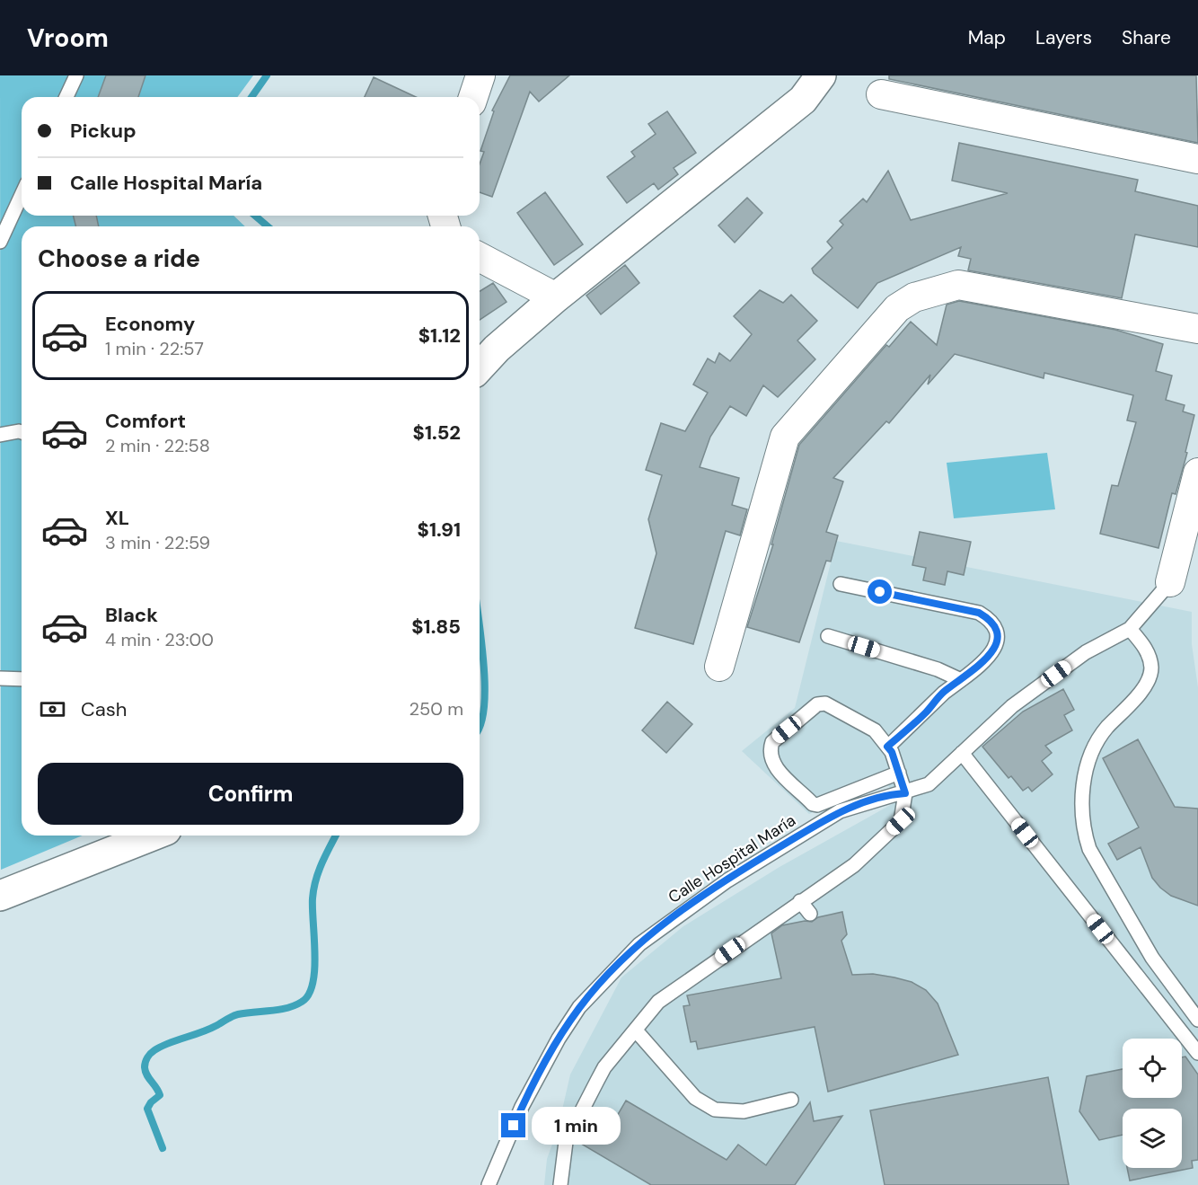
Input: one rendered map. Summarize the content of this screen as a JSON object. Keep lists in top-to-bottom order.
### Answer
{
  "streets": {
    "lane": ["Calle Hospital María"]
  },
  "page": {
    "header": "Vroom",
    "nav": ["Map", "Layers", "Share"],
    "banner": ["Pickup", "Calle Hospital María"],
    "heading": "Choose a ride",
    "list": [
      {
        "name": "Economy",
        "note": "1 min · 22:57",
        "value": "$1.12"
      },
      {
        "name": "Comfort",
        "note": "2 min · 22:58",
        "value": "$1.52"
      },
      {
        "name": "XL",
        "note": "3 min · 22:59",
        "value": "$1.91"
      },
      {
        "name": "Black",
        "note": "4 min · 23:00",
        "value": "$1.85"
      }
    ],
    "pay": ["Cash", "250 m"],
    "buttons": "Confirm",
    "bubble": "1 min"
  }
}
